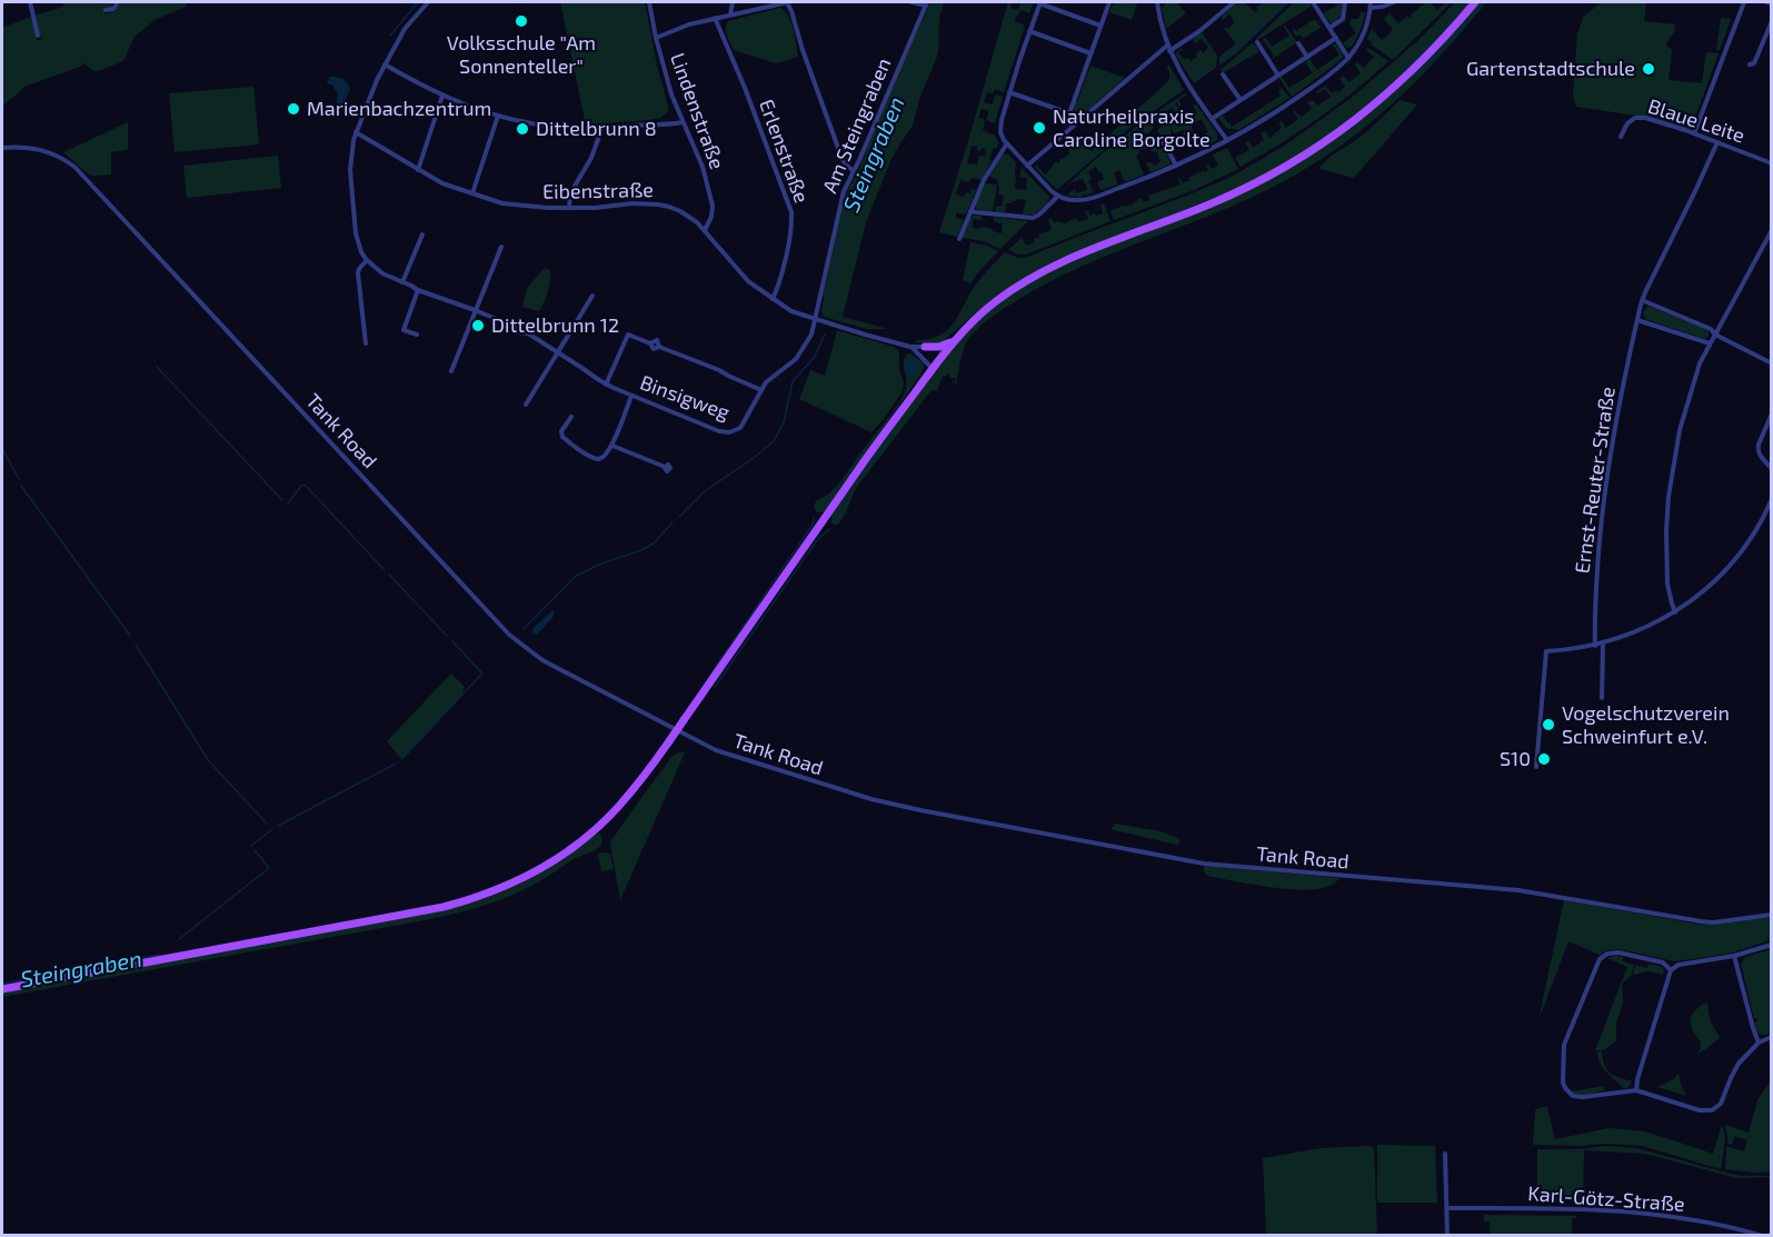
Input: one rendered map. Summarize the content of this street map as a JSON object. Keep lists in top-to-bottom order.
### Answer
{
  "streets": {
    "street": [
      "Lindenstraße",
      "Blaue Leite",
      "Am Steingraben",
      "Erlenstraße",
      "Eibenstraße",
      "Binsigweg",
      "Tank Road",
      "Ernst-Reuter-Straße",
      "Karl-Götz-Straße"
    ]
  },
  "crossings": [
    ["Lindenstraße", "Eibenstraße"],
    ["Blaue Leite", "Ernst-Reuter-Straße"],
    ["Am Steingraben", "Eibenstraße"],
    ["Am Steingraben", "Binsigweg"],
    ["Erlenstraße", "Eibenstraße"],
    ["Eibenstraße", "Binsigweg"]
  ],
  "water": ["Steingraben"],
  "places": [
    "Volksschule \"Am Sonnenteller\"",
    "Gartenstadtschule",
    "Marienbachzentrum",
    "Naturheilpraxis Caroline Borgolte",
    "Dittelbrunn 8",
    "Dittelbrunn 12",
    "Vogelschutzverein Schweinfurt e.V.",
    "S10"
  ]
}
